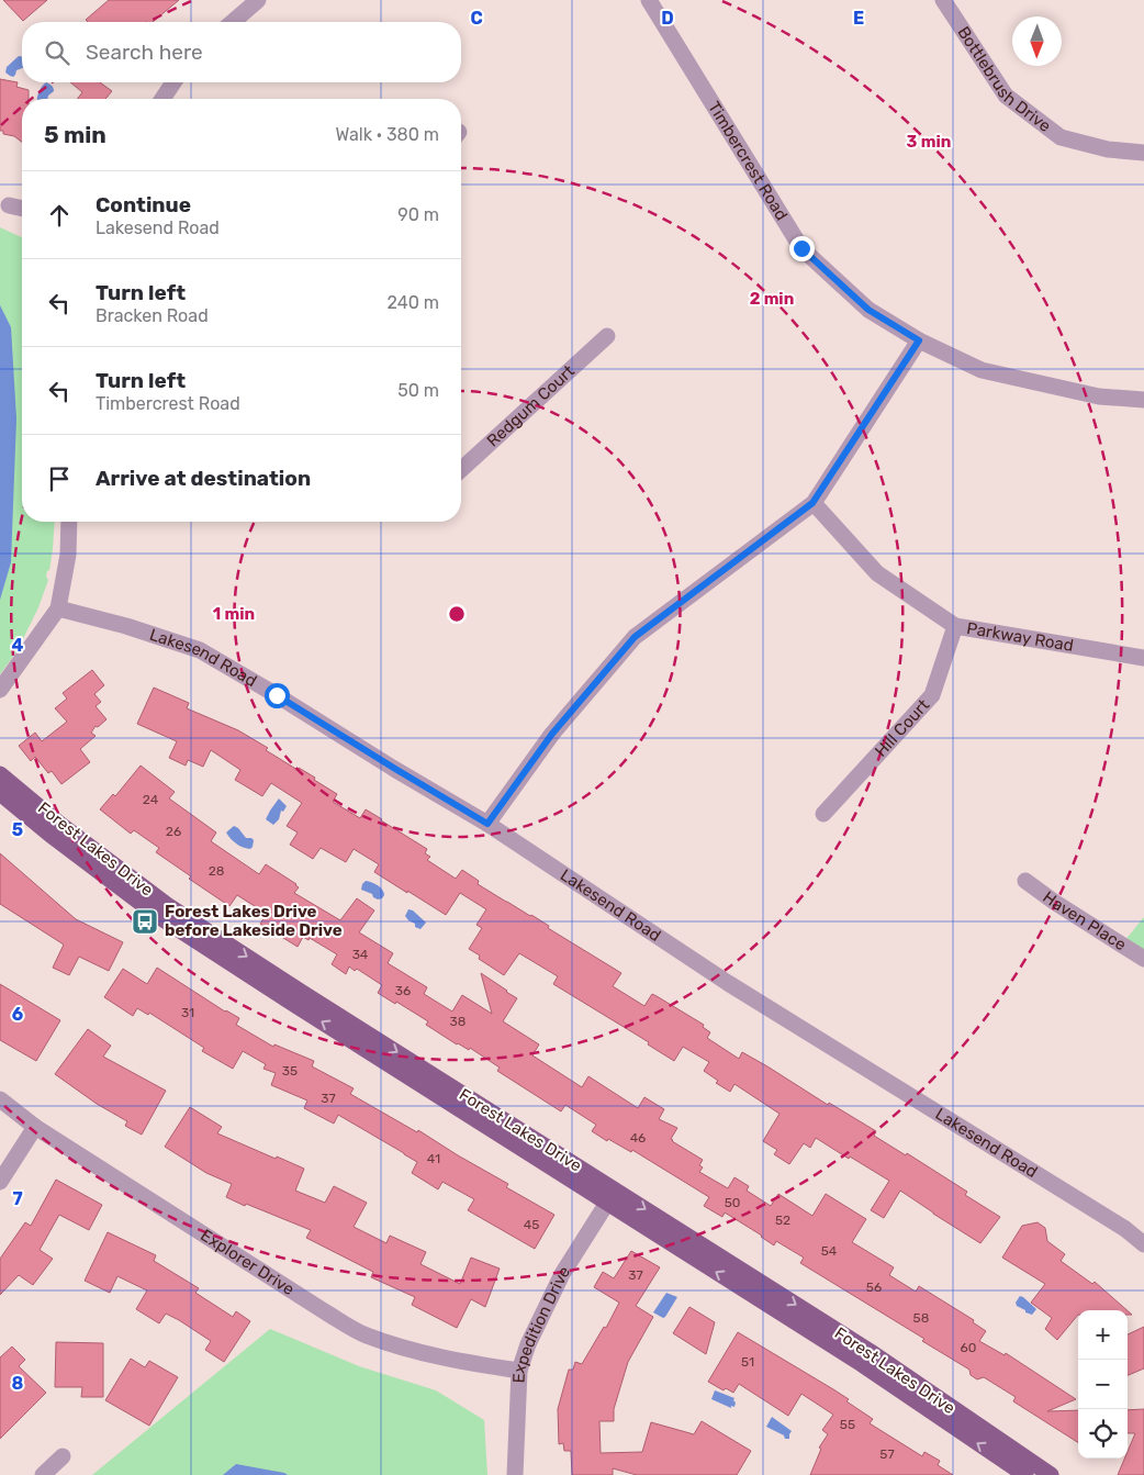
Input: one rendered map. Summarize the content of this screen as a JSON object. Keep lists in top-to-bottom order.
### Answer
{
  "streets": {
    "main road": ["Forest Lakes Drive"],
    "street": [
      "Bottlebrush Drive",
      "Timbercrest Road",
      "Redgum Court",
      "Parkway Road",
      "Lakesend Road",
      "Hill Court",
      "Haven Place",
      "Explorer Drive",
      "Expedition Drive"
    ]
  },
  "crossings": [
    ["Parkway Road", "Hill Court"],
    ["Forest Lakes Drive", "Expedition Drive"],
    ["Explorer Drive", "Expedition Drive"]
  ],
  "places": {
    "bus stop": ["Forest Lakes Drive before Lakeside Drive"]
  },
  "house_numbers": [
    "24",
    "26",
    "28",
    "34",
    "36",
    "31",
    "38",
    "35",
    "37",
    "46",
    "41",
    "50",
    "52",
    "45",
    "54",
    "37",
    "56",
    "58",
    "60",
    "51",
    "55",
    "57"
  ],
  "north": "bottom",
  "page": {
    "search": "Search here",
    "heading": ["5 min", "Walk · 380 m"],
    "list": [
      ["Continue", "Lakesend Road", "90 m"],
      ["Turn left", "Bracken Road", "240 m"],
      ["Turn left", "Timbercrest Road", "50 m"],
      "Arrive at destination"
    ],
    "map_buttons": ["+", "−"]
  },
  "grid": {
    "columns": ["C", "D", "E"],
    "rows": [
      "4",
      "5",
      "6",
      "7",
      "8"
    ]
  },
  "rings": ["3 min", "2 min", "1 min"]
}
